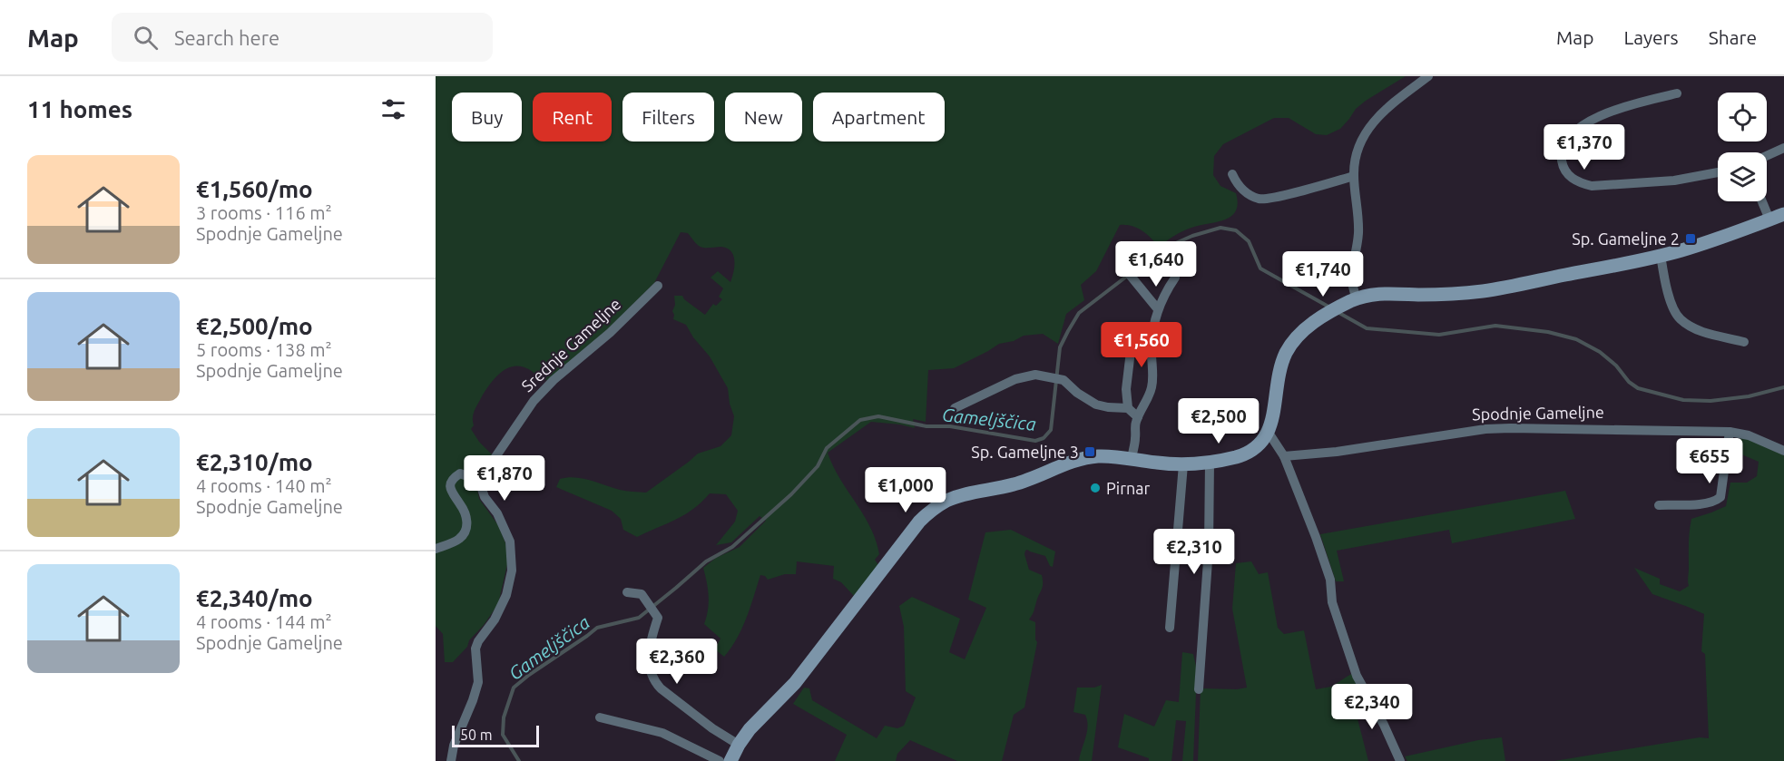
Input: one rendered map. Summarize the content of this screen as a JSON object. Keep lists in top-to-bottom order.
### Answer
{
  "streets": {
    "street": ["Srednje Gameljne", "Spodnje Gameljne"]
  },
  "water": ["Gameljščica"],
  "places": {
    "transit": ["Sp. Gameljne 2", "Sp. Gameljne 3"],
    "other": ["Pirnar"]
  },
  "scale_bar": "50 m",
  "page": {
    "header": "Map",
    "search": "Search here",
    "nav": ["Map", "Layers", "Share"],
    "heading": "11 homes",
    "chip": [
      "Buy",
      "Rent",
      "Filters",
      "New",
      "Apartment"
    ],
    "price": [
      "€1,370",
      "€1,640",
      "€1,740",
      "€1,560",
      "€2,500",
      "€655",
      "€1,870",
      "€1,000",
      "€2,310",
      "€2,360",
      "€2,340"
    ],
    "list": [
      {
        "name": "€1,560/mo",
        "note": "3 rooms · 116 m² · Spodnje Gameljne"
      },
      {
        "name": "€2,500/mo",
        "note": "5 rooms · 138 m² · Spodnje Gameljne"
      },
      {
        "name": "€2,310/mo",
        "note": "4 rooms · 140 m² · Spodnje Gameljne"
      },
      {
        "name": "€2,340/mo",
        "note": "4 rooms · 144 m² · Spodnje Gameljne"
      }
    ],
    "scale": "50 m"
  }
}
